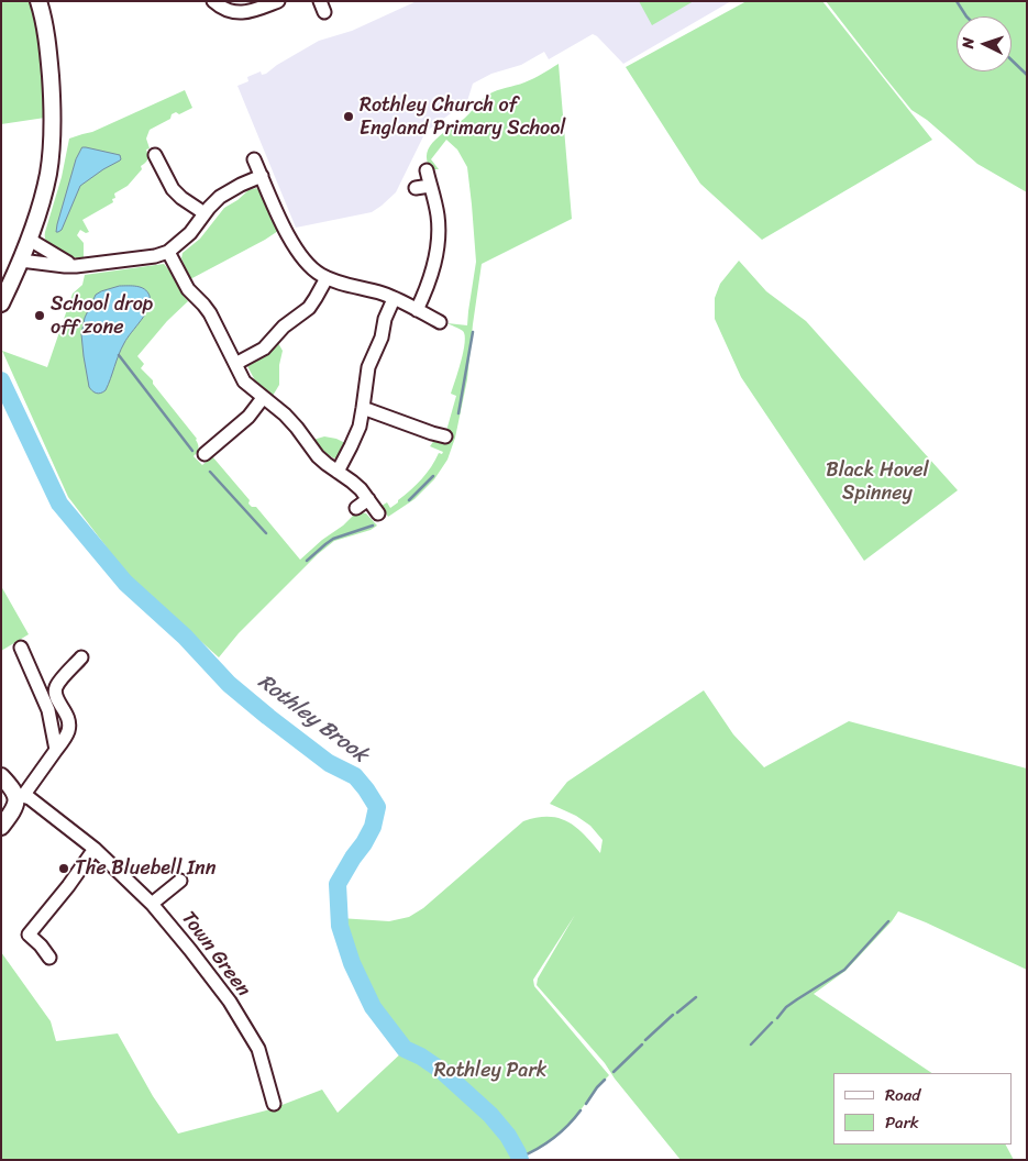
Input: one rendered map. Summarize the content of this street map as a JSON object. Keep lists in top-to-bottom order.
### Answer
{
  "streets": {
    "street": ["Town Green"]
  },
  "water": ["Rothley Brook"],
  "parks": ["Black Hovel Spinney", "Rothley Park"],
  "places": ["Rothley Church of England Primary School", "School drop off zone", "The Bluebell Inn"],
  "legend": ["Road", "Park"],
  "north": "left"
}
